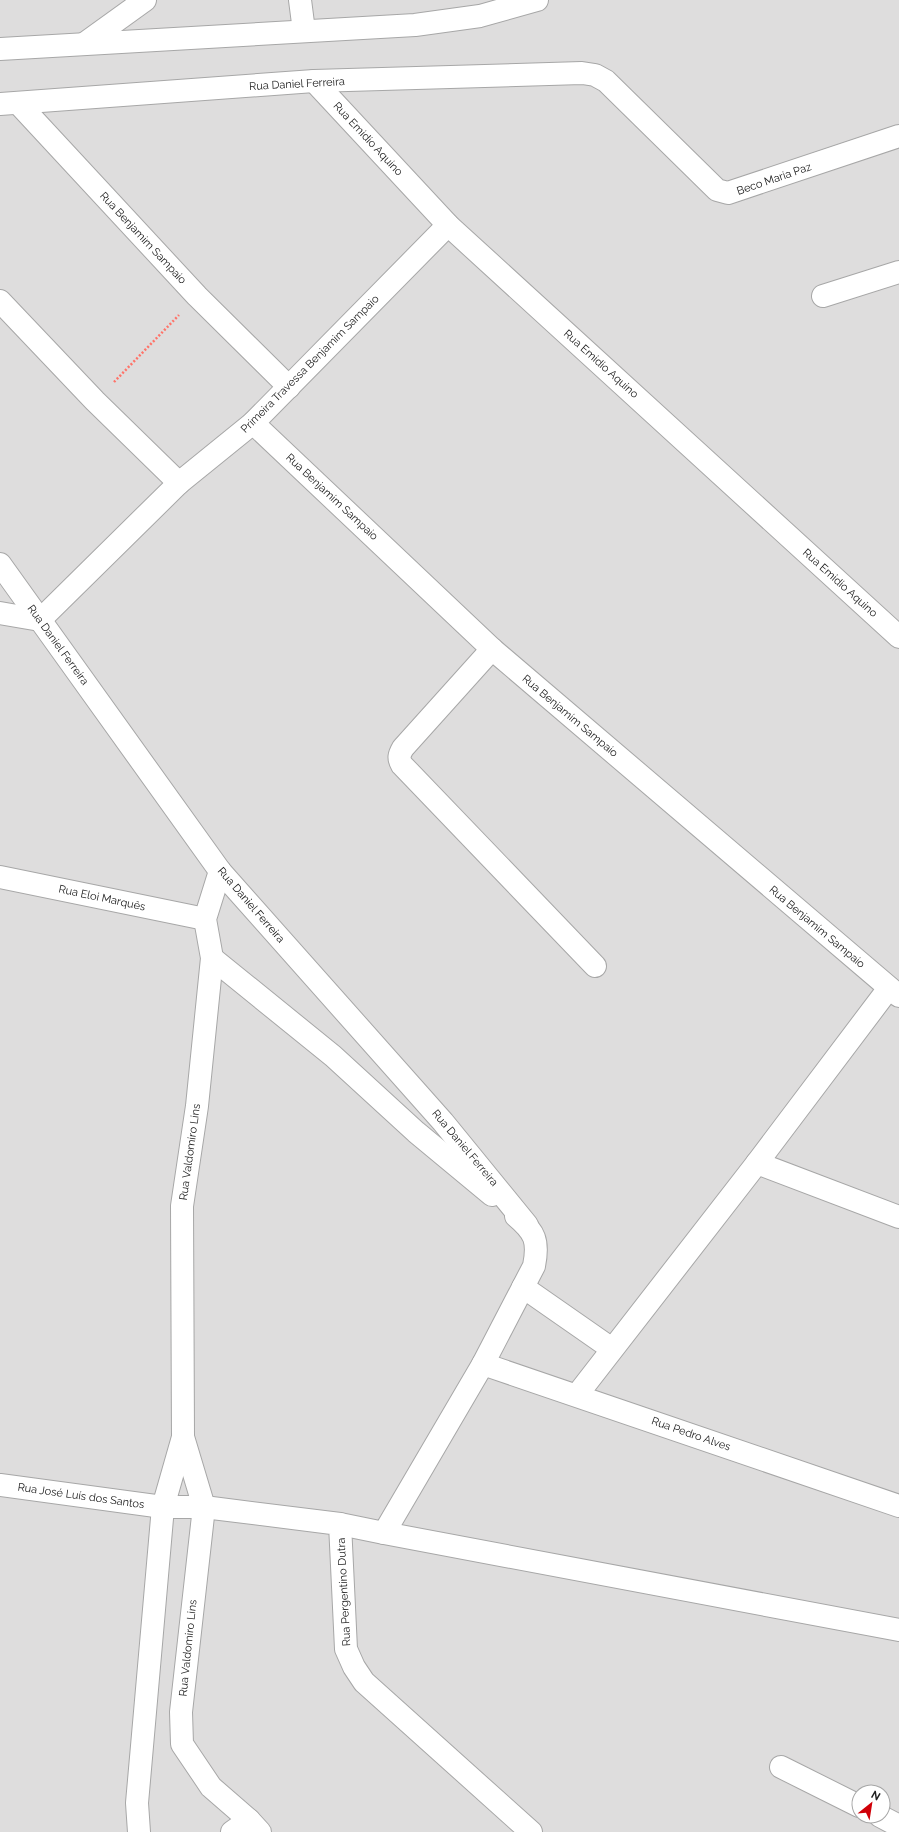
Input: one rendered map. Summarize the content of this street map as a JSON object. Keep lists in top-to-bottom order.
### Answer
{
  "streets": {
    "street": [
      "Rua Daniel Ferreira",
      "Rua Emidio Aquino",
      "Beco Maria Paz",
      "Rua Benjamim Sampaio",
      "Primeira Travessa Benjamim Sampaio",
      "Rua Eloi Marquês",
      "Rua Valdomiro Lins",
      "Rua Pedro Alves",
      "Rua José Luís dos Santos",
      "Rua Pergentino Dutra"
    ]
  },
  "crossings": [
    ["Rua Daniel Ferreira", "Rua Emidio Aquino"],
    ["Rua Daniel Ferreira", "Beco Maria Paz"],
    ["Rua Daniel Ferreira", "Rua Benjamim Sampaio"],
    ["Rua Daniel Ferreira", "Primeira Travessa Benjamim Sampaio"],
    ["Rua Daniel Ferreira", "Rua Valdomiro Lins"],
    ["Rua Emidio Aquino", "Primeira Travessa Benjamim Sampaio"],
    ["Rua Benjamim Sampaio", "Primeira Travessa Benjamim Sampaio"],
    ["Rua Eloi Marquês", "Rua Valdomiro Lins"],
    ["Rua Valdomiro Lins", "Rua José Luís dos Santos"],
    ["Rua Valdomiro Lins", "Rua Pergentino Dutra"],
    ["Rua José Luís dos Santos", "Rua Pergentino Dutra"]
  ],
  "north": "top right"
}
